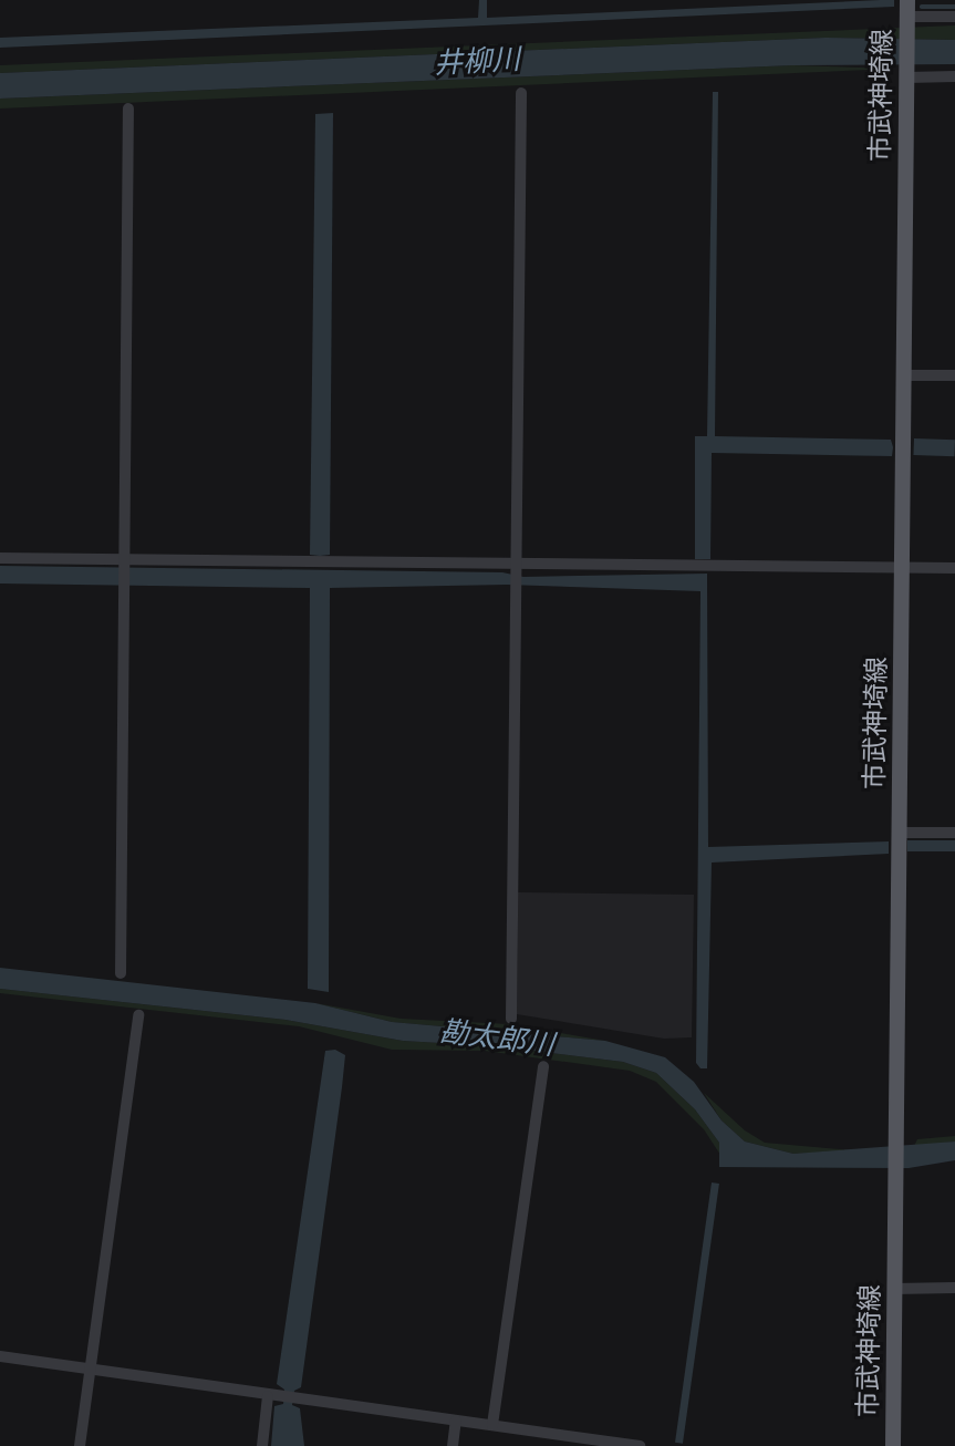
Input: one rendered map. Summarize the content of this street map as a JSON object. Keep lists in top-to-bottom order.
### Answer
{
  "streets": {
    "main road": ["市武神埼線"]
  },
  "water": ["井柳川", "勘太郎川"]
}
